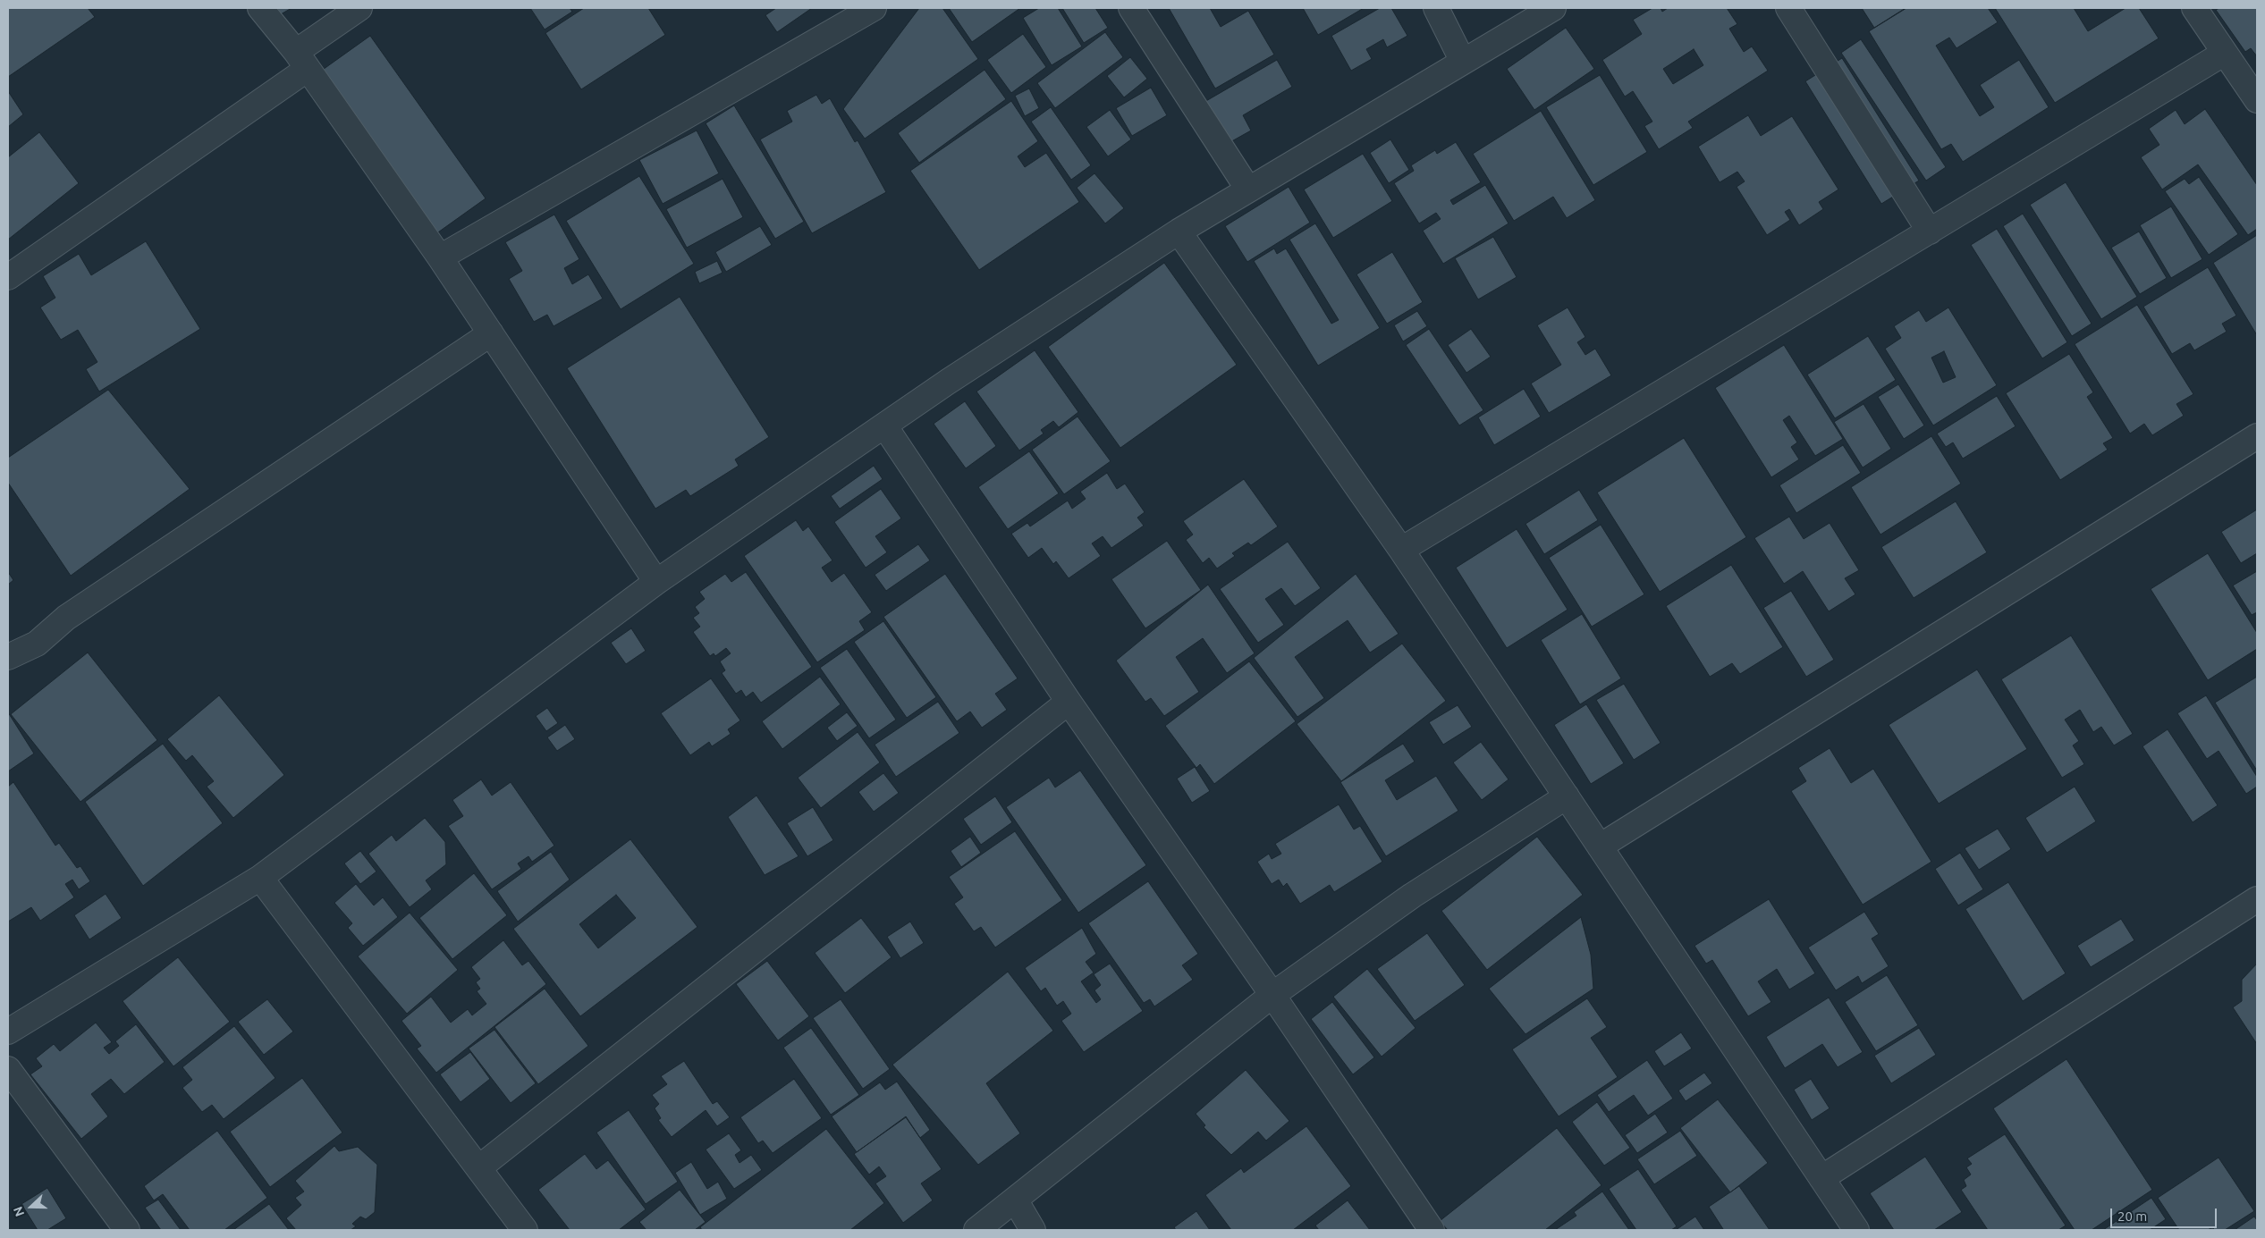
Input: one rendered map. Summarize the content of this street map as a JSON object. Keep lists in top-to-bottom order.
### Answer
{
  "scale_bar": "20 m",
  "north": "left"
}
